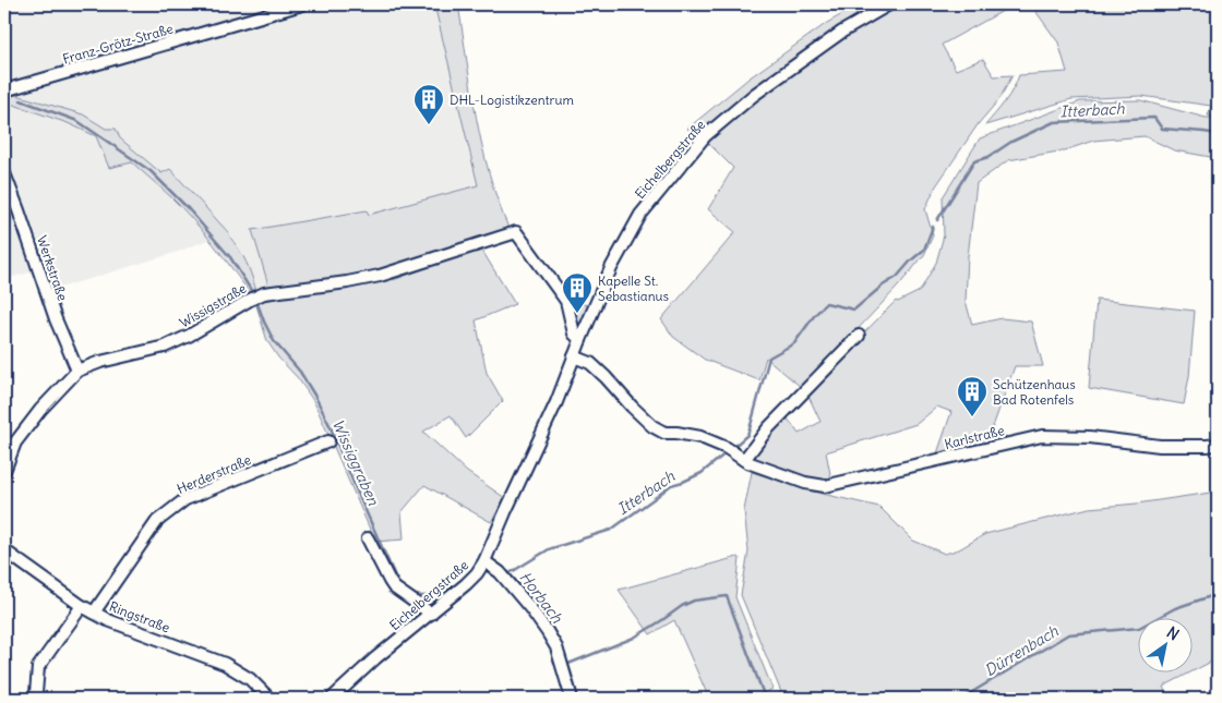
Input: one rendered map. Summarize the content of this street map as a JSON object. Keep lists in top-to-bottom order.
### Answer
{
  "streets": {
    "street": [
      "Franz-Grötz-Straße",
      "Eichelbergstraße",
      "Werkstraße",
      "Wissigstraße",
      "Karlstraße",
      "Herderstraße",
      "Ringstraße"
    ]
  },
  "crossings": [
    ["Eichelbergstraße", "Wissigstraße"],
    ["Eichelbergstraße", "Karlstraße"],
    ["Werkstraße", "Wissigstraße"],
    ["Herderstraße", "Ringstraße"]
  ],
  "water": [
    "Itterbach",
    "Wissiggraben",
    "Horbach",
    "Dürrenbach"
  ],
  "places": {
    "building": ["DHL-Logistikzentrum", "Kapelle St. Sebastianus", "Schützenhaus Bad Rotenfels"]
  },
  "north": "top right"
}
